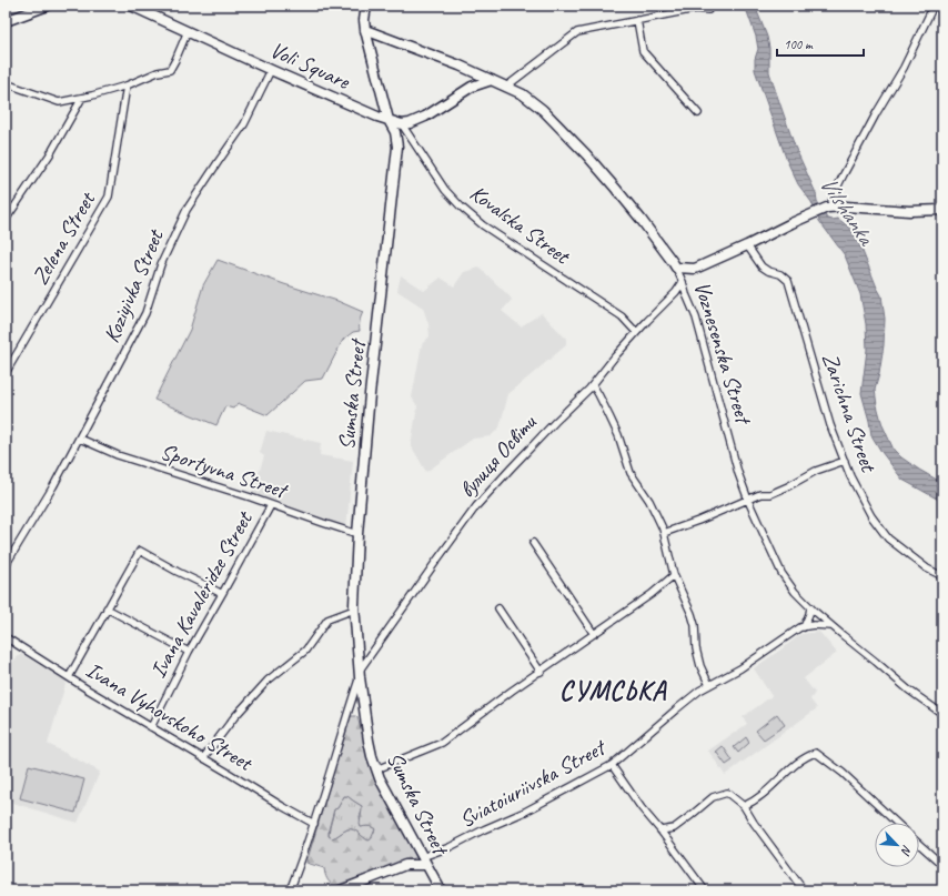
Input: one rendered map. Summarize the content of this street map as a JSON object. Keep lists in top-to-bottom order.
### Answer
{
  "streets": {
    "main road": ["Voli Square", "Voznesenska Street", "Sumska Street"],
    "street": [
      "Kovalska Street",
      "Zelena Street",
      "Koziyivka Street",
      "Zarichna Street",
      "вулиця Освіти",
      "Sportyvna Street",
      "Ivana Kavaleridze Street",
      "Ivana Vyhovskoho Street",
      "Sviatoiuriivska Street"
    ]
  },
  "crossings": [
    ["Voli Square", "Koziyivka Street"],
    ["Voli Square", "Voznesenska Street"],
    ["Voli Square", "Sumska Street"],
    ["Kovalska Street", "вулиця Освіти"],
    ["Koziyivka Street", "Sportyvna Street"],
    ["Voznesenska Street", "вулиця Освіти"],
    ["Voznesenska Street", "Sviatoiuriivska Street"],
    ["Sumska Street", "вулиця Освіти"],
    ["Sumska Street", "Sportyvna Street"],
    ["Sumska Street", "Ivana Vyhovskoho Street"],
    ["Sumska Street", "Sviatoiuriivska Street"],
    ["Sportyvna Street", "Ivana Kavaleridze Street"],
    ["Ivana Kavaleridze Street", "Ivana Vyhovskoho Street"]
  ],
  "districts": ["СУМСЬКА"],
  "water": ["Vilshanka"],
  "scale_bar": "100 m",
  "north": "bottom right"
}
